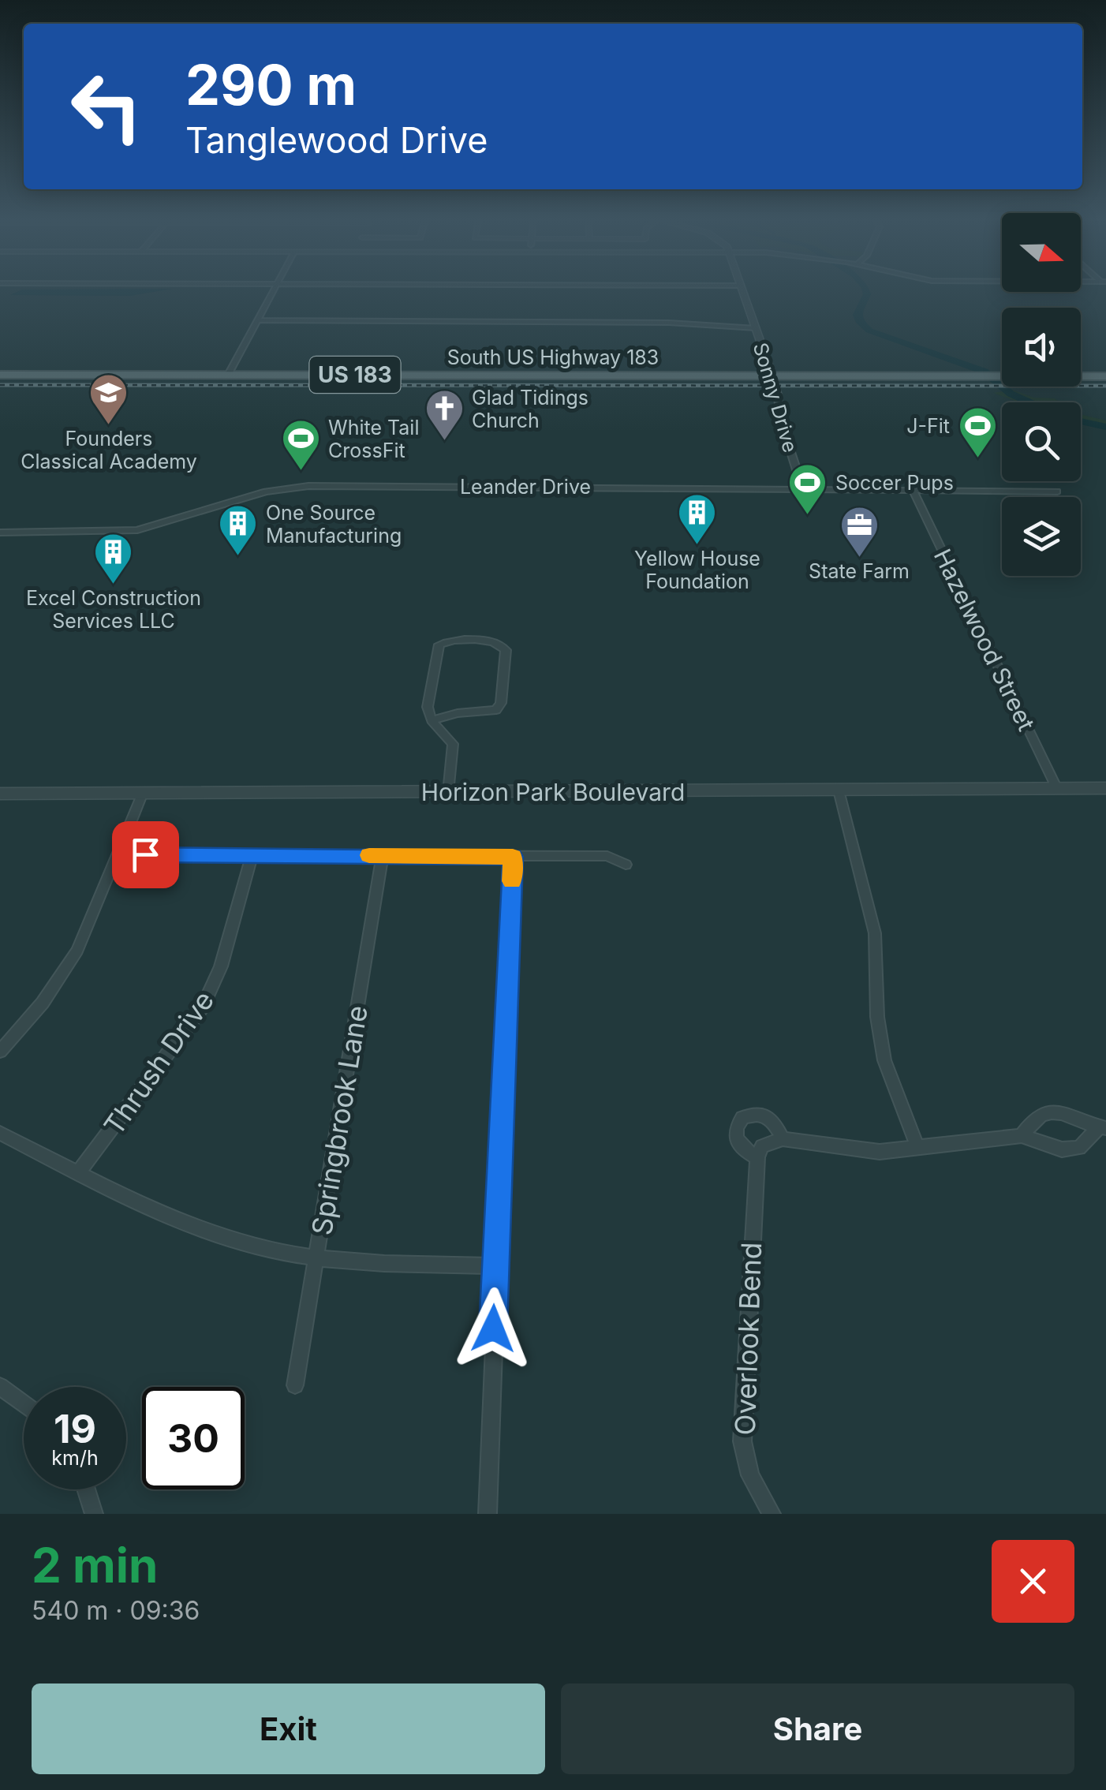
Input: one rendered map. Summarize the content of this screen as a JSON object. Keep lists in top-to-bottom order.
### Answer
{
  "streets": {
    "main road": ["South US Highway 183", "US 183"],
    "street": [
      "Sonny Drive",
      "Leander Drive",
      "Hazelwood Street",
      "Horizon Park Boulevard",
      "Thrush Drive",
      "Springbrook Lane",
      "Overlook Bend"
    ]
  },
  "crossings": [
    ["South US Highway 183", "Sonny Drive"],
    ["Sonny Drive", "Leander Drive"],
    ["Leander Drive", "Hazelwood Street"],
    ["Hazelwood Street", "Horizon Park Boulevard"]
  ],
  "places": {
    "school or university": ["Founders Classical Academy"],
    "church": ["Glad Tidings Church"],
    "sports": ["J-Fit", "White Tail CrossFit", "Soccer Pups"],
    "building": ["Yellow House Foundation", "One Source Manufacturing", "Excel Construction Services LLC"],
    "office": ["State Farm"]
  },
  "north": "right",
  "page": {
    "turn": ["290 m", "Tanglewood Drive"],
    "speed": "19 km/h",
    "limit": "30",
    "heading": ["2 min", "540 m · 09:36"],
    "buttons": ["Exit", "Share"]
  }
}
